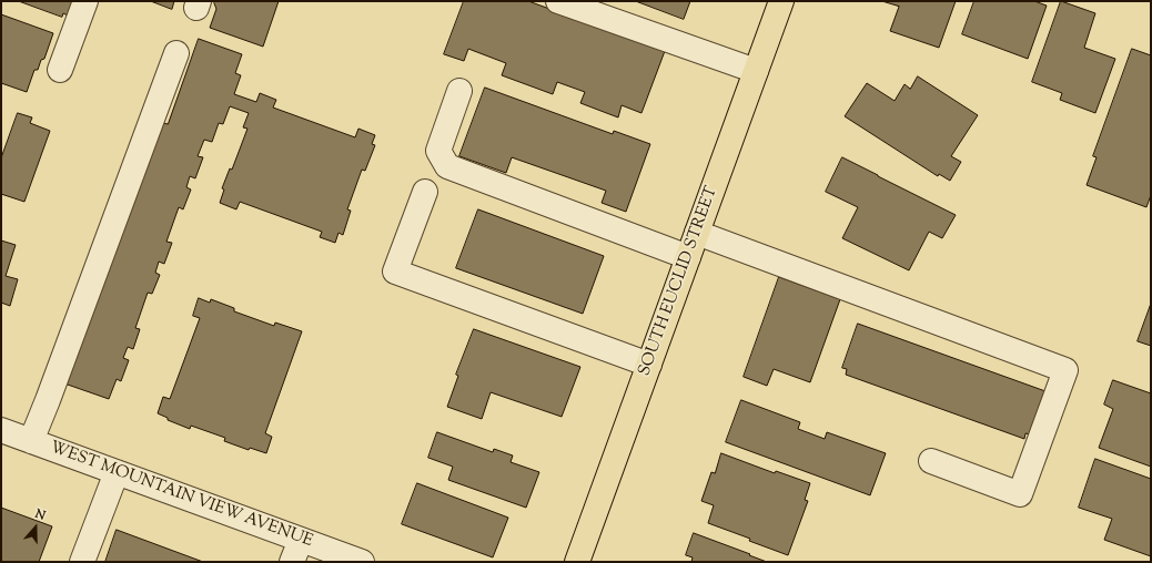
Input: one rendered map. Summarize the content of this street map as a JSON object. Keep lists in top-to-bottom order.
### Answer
{
  "streets": {
    "main road": ["SOUTH EUCLID STREET"],
    "street": ["WEST MOUNTAIN VIEW AVENUE"]
  },
  "north": "top"
}
